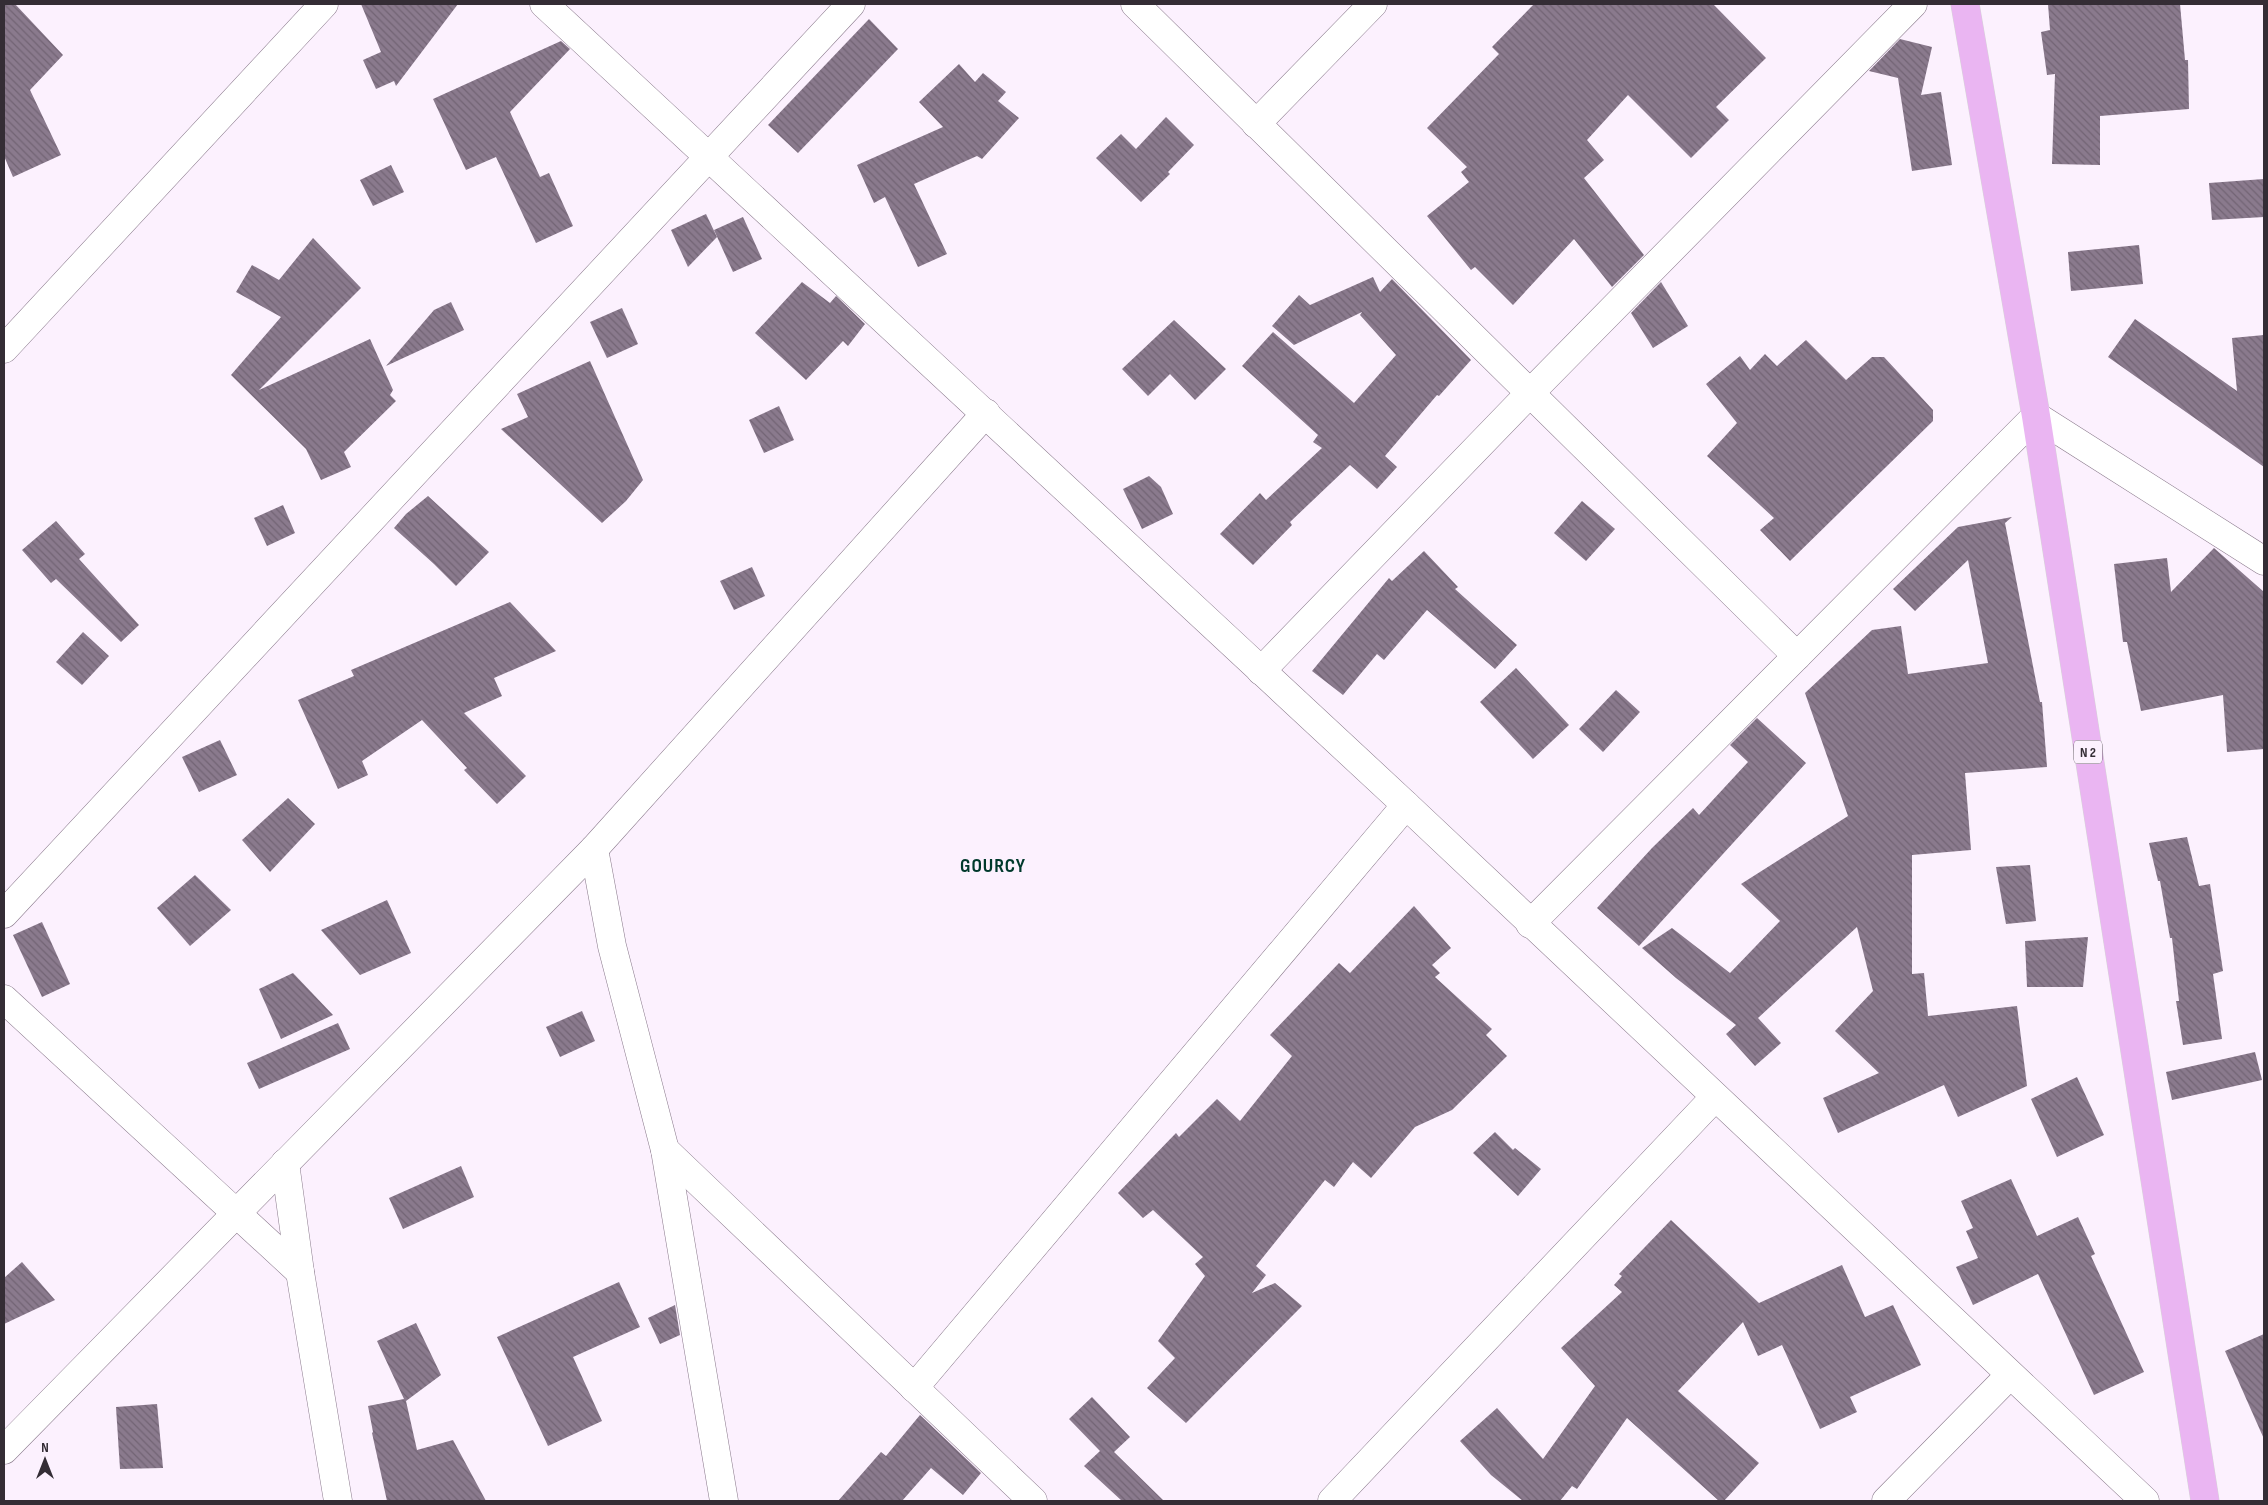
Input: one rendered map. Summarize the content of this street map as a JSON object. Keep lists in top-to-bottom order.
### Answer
{
  "streets": {
    "main road": ["N 2"]
  },
  "districts": ["GOURCY"],
  "north": "top"
}
